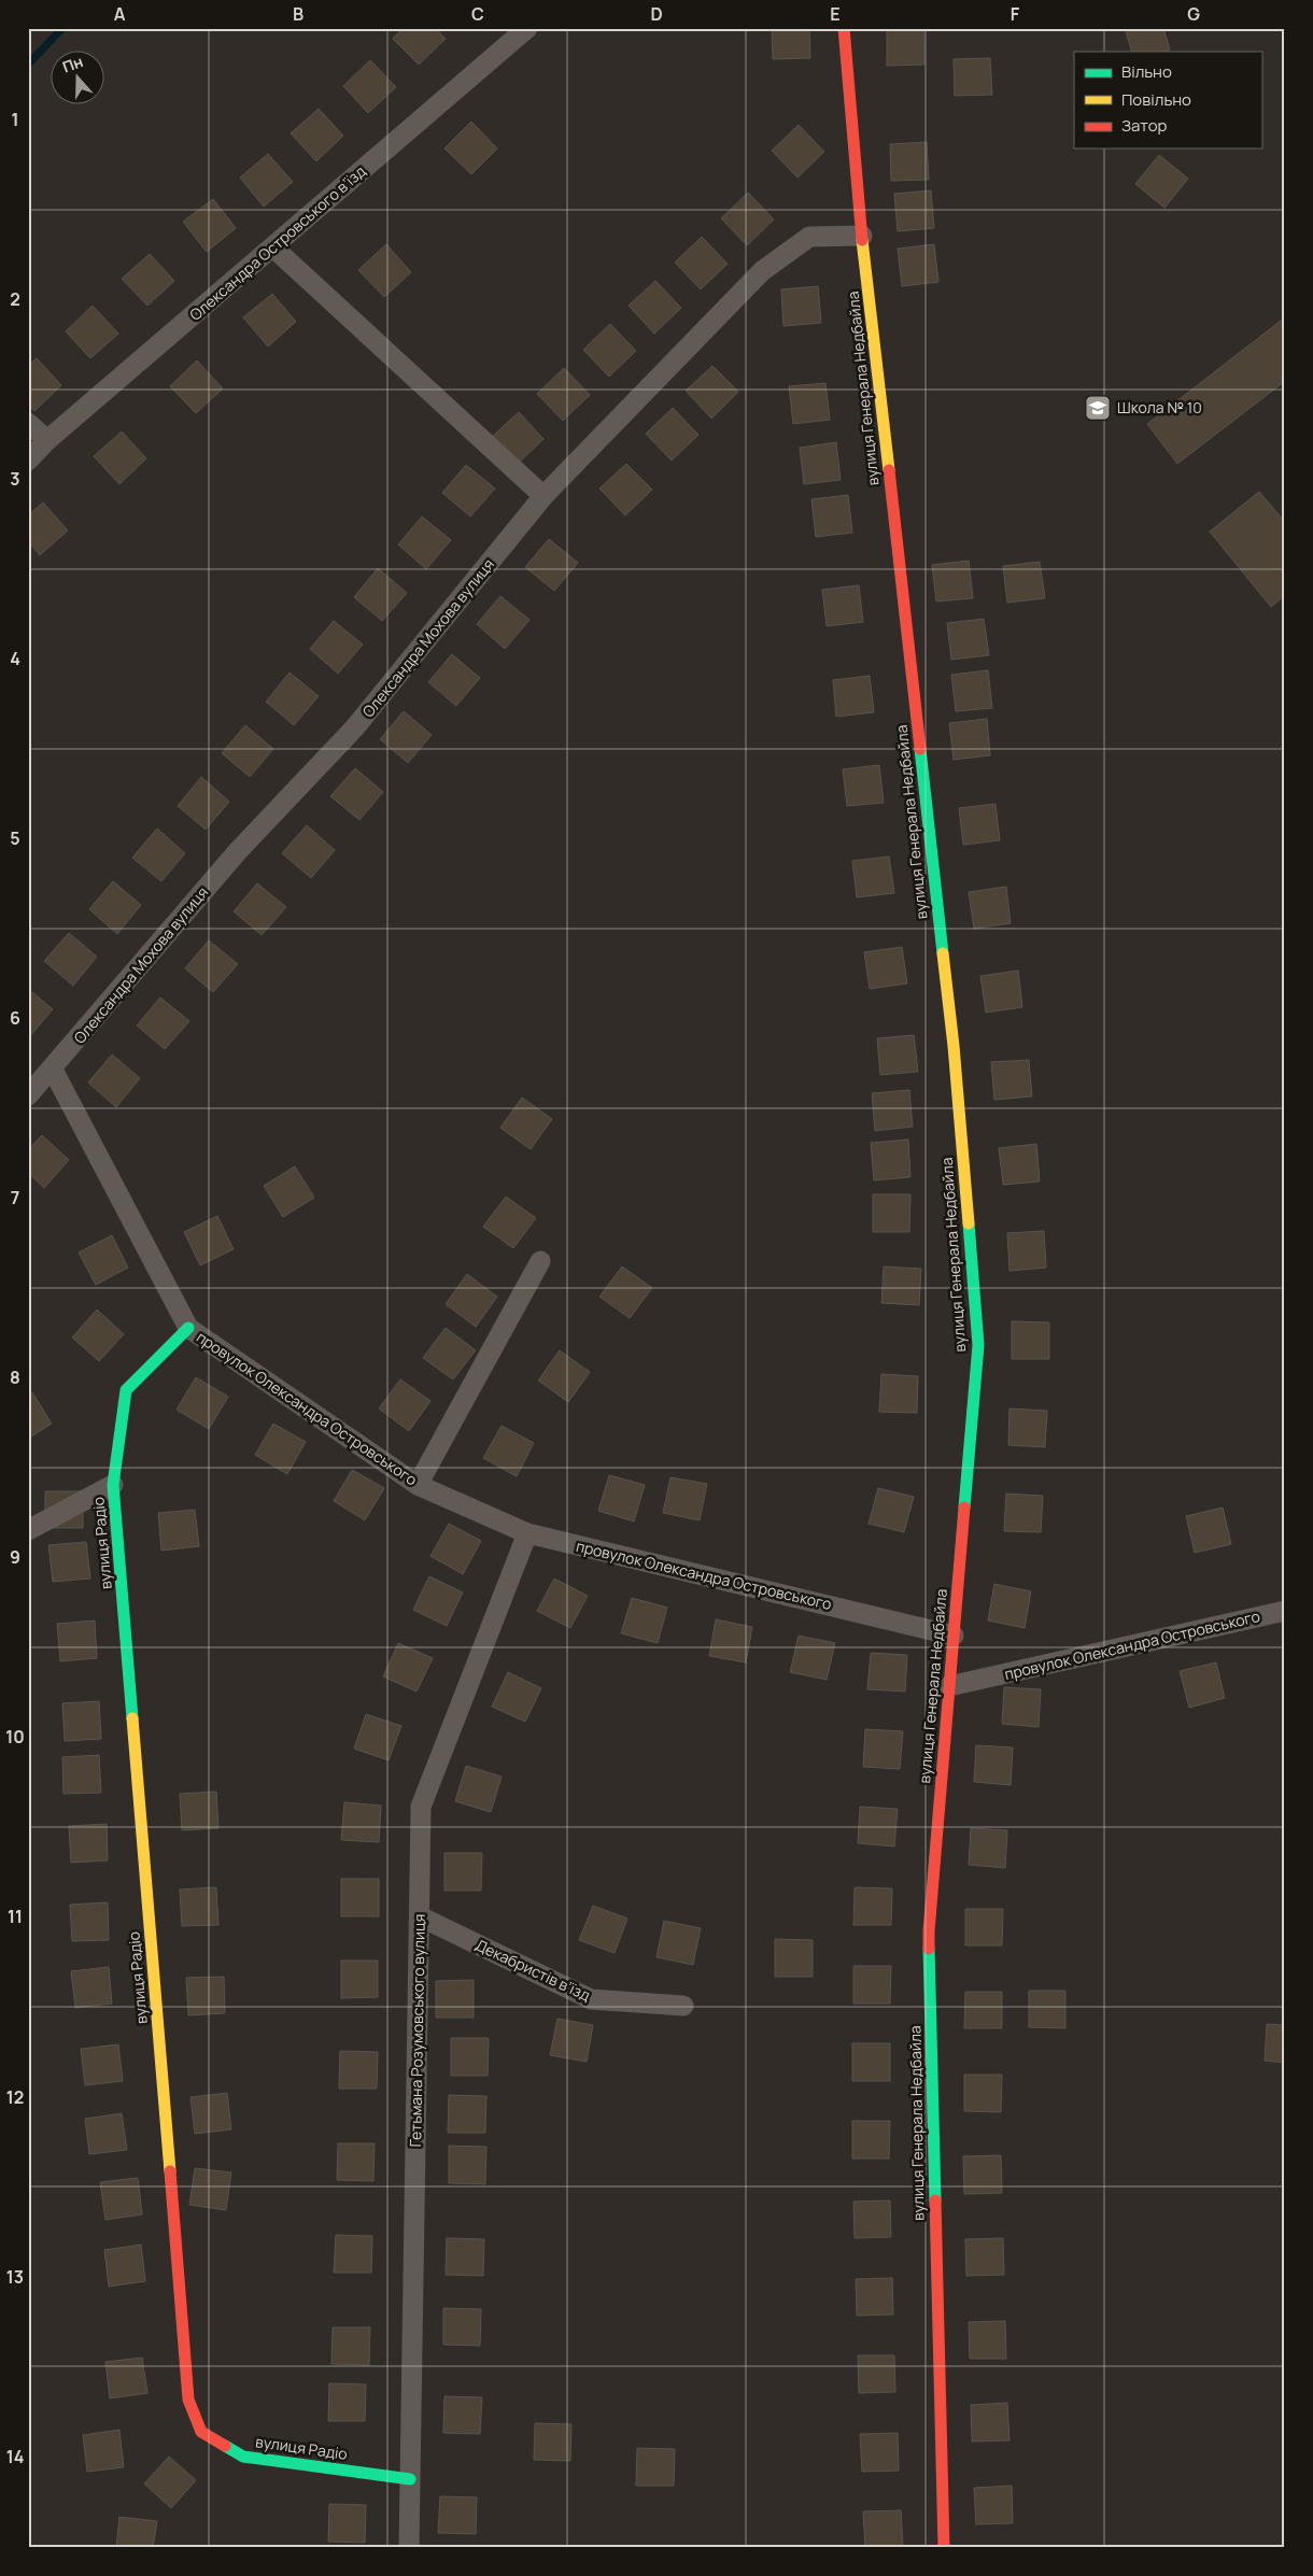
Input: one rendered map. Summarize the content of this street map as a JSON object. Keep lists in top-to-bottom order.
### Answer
{
  "streets": {
    "street": [
      "Олександра Островського в’їзд",
      "вулиця Генерала Недбайла",
      "Олександра Мохова вулиця",
      "провулок Олександра Островського",
      "вулиця Радіо",
      "Декабристів в’їзд",
      "Гетьмана Розумовського вулиця"
    ]
  },
  "crossings": [
    ["вулиця Генерала Недбайла", "Олександра Мохова вулиця"],
    ["вулиця Генерала Недбайла", "провулок Олександра Островського"],
    ["Олександра Мохова вулиця", "провулок Олександра Островського"],
    ["провулок Олександра Островського", "вулиця Радіо"],
    ["провулок Олександра Островського", "Гетьмана Розумовського вулиця"],
    ["вулиця Радіо", "Гетьмана Розумовського вулиця"],
    ["Декабристів в’їзд", "Гетьмана Розумовського вулиця"]
  ],
  "places": {
    "school or university": ["Школа № 10"]
  },
  "legend": ["Вільно", "Повільно", "Затор"],
  "north": "top",
  "grid": {
    "columns": [
      "A",
      "B",
      "C",
      "D",
      "E",
      "F",
      "G"
    ],
    "rows": [
      "1",
      "2",
      "3",
      "4",
      "5",
      "6",
      "7",
      "8",
      "9",
      "10",
      "11",
      "12",
      "13",
      "14"
    ]
  }
}
